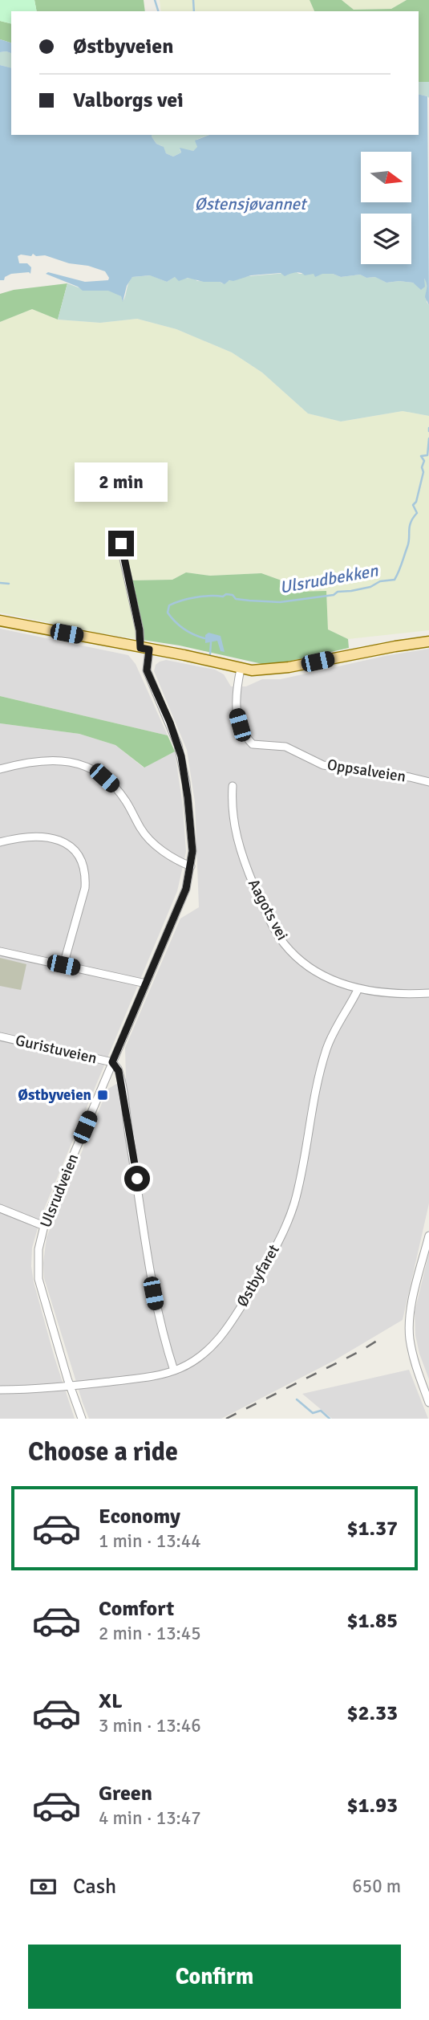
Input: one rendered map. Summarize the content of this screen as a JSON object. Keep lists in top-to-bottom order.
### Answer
{
  "streets": {
    "street": [
      "Oppsalveien",
      "Aagots vei",
      "Guristuveien",
      "Ulsrudveien",
      "Østbyfaret"
    ]
  },
  "crossings": [
    ["Aagots vei", "Østbyfaret"],
    ["Guristuveien", "Ulsrudveien"],
    ["Ulsrudveien", "Østbyfaret"]
  ],
  "water": ["Østensjøvannet", "Ulsrudbekken"],
  "places": {
    "transit": ["Østbyveien"]
  },
  "north": "right",
  "page": {
    "banner": ["Østbyveien", "Valborgs vei"],
    "bubble": "2 min",
    "heading": "Choose a ride",
    "list": [
      {
        "name": "Economy",
        "note": "1 min · 13:44",
        "value": "$1.37"
      },
      {
        "name": "Comfort",
        "note": "2 min · 13:45",
        "value": "$1.85"
      },
      {
        "name": "XL",
        "note": "3 min · 13:46",
        "value": "$2.33"
      },
      {
        "name": "Green",
        "note": "4 min · 13:47",
        "value": "$1.93"
      }
    ],
    "pay": ["Cash", "650 m"],
    "buttons": "Confirm"
  }
}
